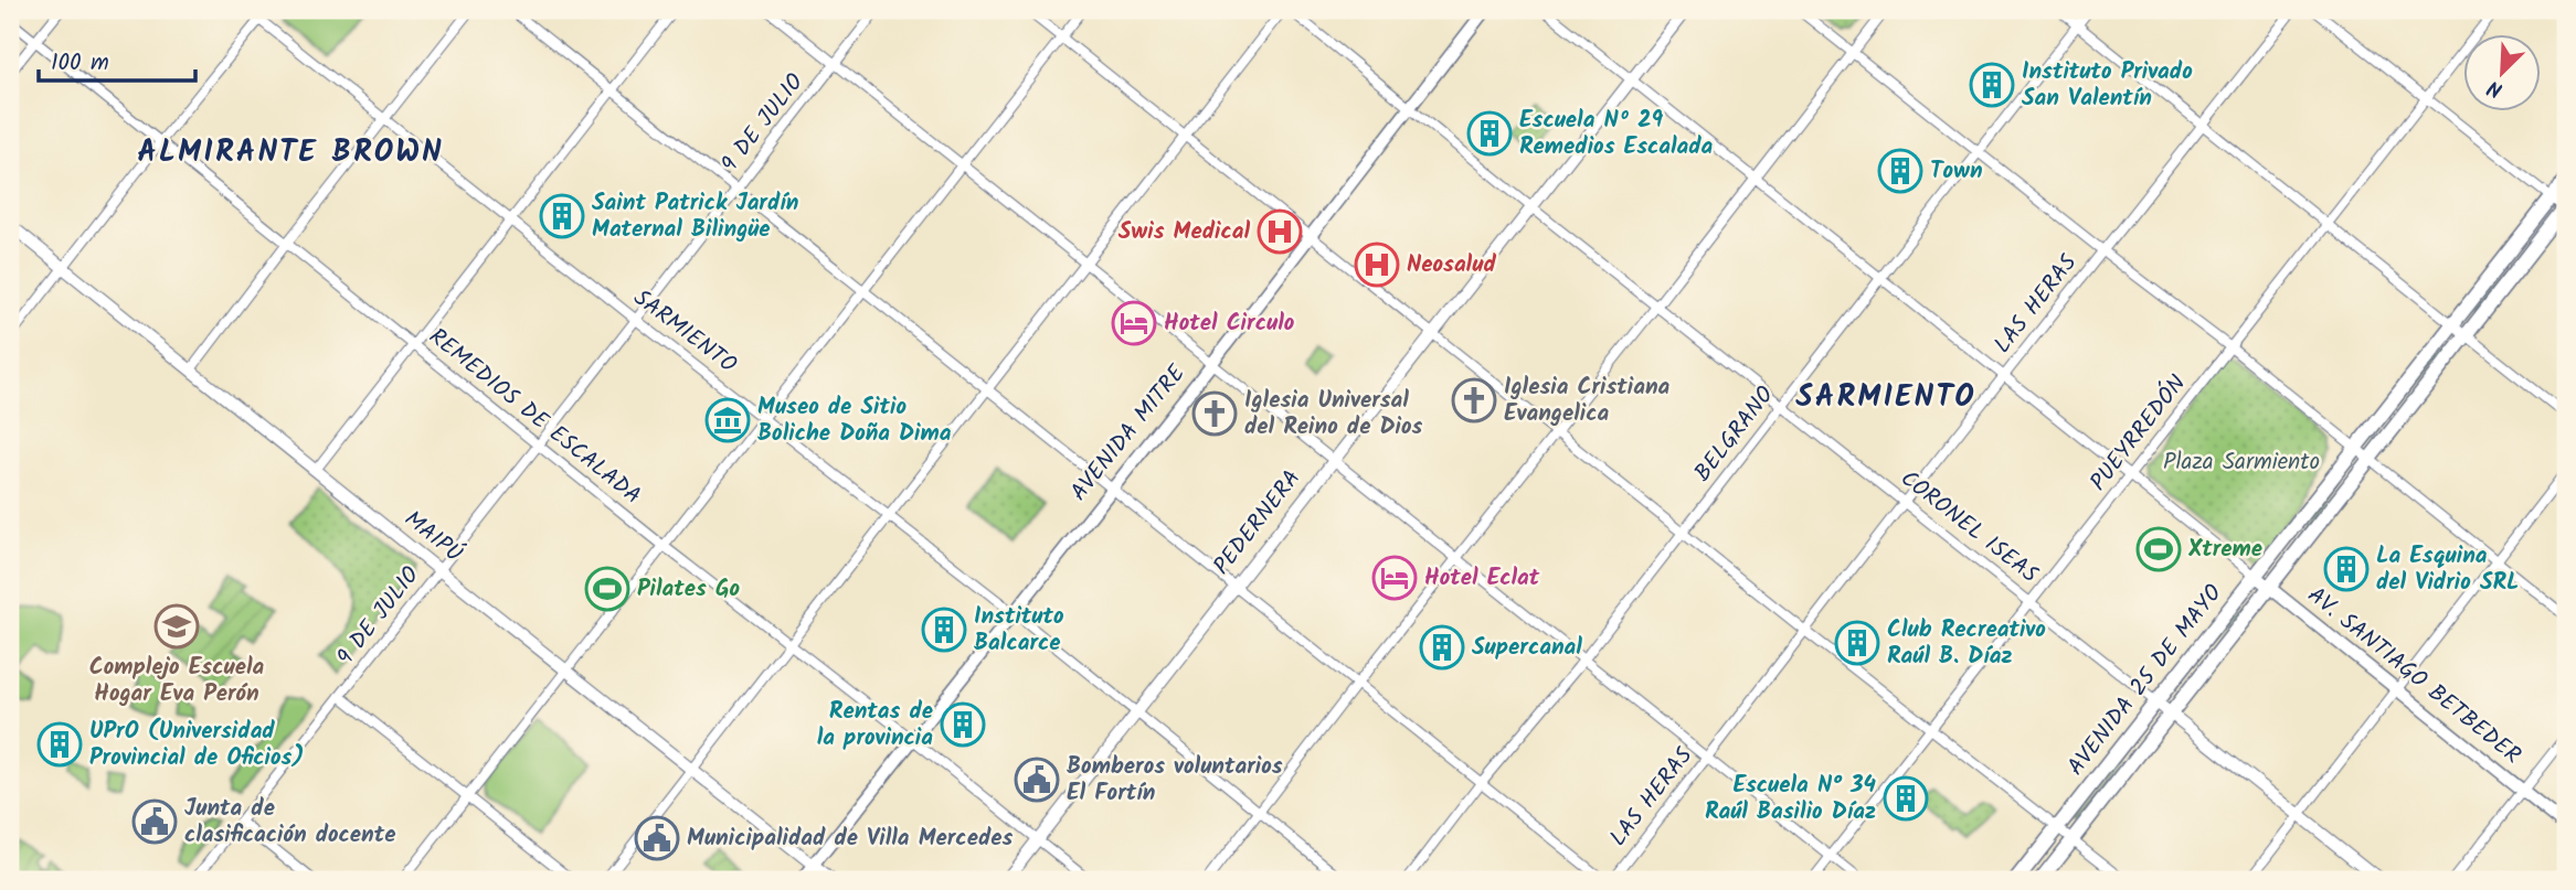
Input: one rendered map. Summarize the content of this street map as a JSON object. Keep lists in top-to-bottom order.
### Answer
{
  "streets": {
    "main road": ["AVENIDA MITRE", "AV. SANTIAGO BETBEDER", "AVENIDA 25 DE MAYO"],
    "street": [
      "9 DE JULIO",
      "LAS HERAS",
      "SARMIENTO",
      "REMEDIOS DE ESCALADA",
      "PUEYRREDÓN",
      "BELGRANO",
      "PEDERNERA",
      "CORONEL ISEAS",
      "MAIPÚ"
    ]
  },
  "crossings": [
    ["9 DE JULIO", "SARMIENTO"],
    ["9 DE JULIO", "REMEDIOS DE ESCALADA"],
    ["9 DE JULIO", "MAIPÚ"],
    ["LAS HERAS", "CORONEL ISEAS"],
    ["SARMIENTO", "AVENIDA MITRE"],
    ["SARMIENTO", "PEDERNERA"],
    ["REMEDIOS DE ESCALADA", "AVENIDA MITRE"],
    ["REMEDIOS DE ESCALADA", "PEDERNERA"],
    ["AVENIDA MITRE", "CORONEL ISEAS"],
    ["AVENIDA MITRE", "MAIPÚ"],
    ["PUEYRREDÓN", "CORONEL ISEAS"],
    ["BELGRANO", "CORONEL ISEAS"],
    ["PEDERNERA", "CORONEL ISEAS"],
    ["CORONEL ISEAS", "AVENIDA 25 DE MAYO"],
    ["AV. SANTIAGO BETBEDER", "AVENIDA 25 DE MAYO"]
  ],
  "districts": ["ALMIRANTE BROWN", "SARMIENTO"],
  "parks": ["Plaza Sarmiento"],
  "places": {
    "building": [
      "Instituto Privado San Valentín",
      "Escuela Nº 29 Remedios Escalada",
      "Town",
      "Saint Patrick Jardín Maternal Bilingüe",
      "La Esquina del Vidrio SRL",
      "Instituto Balcarce",
      "Club Recreativo Raúl B. Díaz",
      "Supercanal",
      "Rentas de la provincia",
      "UPrO (Universidad Provincial de Oficios)",
      "Escuela N° 34 Raúl Basilio Díaz"
    ],
    "hospital": ["Swis Medical", "Neosalud"],
    "hotel": ["Hotel Circulo", "Hotel Eclat"],
    "church": ["Iglesia Cristiana Evangelica", "Iglesia Universal del Reino de Dios"],
    "museum": ["Museo de Sitio Boliche Doña Dima"],
    "sports": ["Xtreme", "Pilates Go"],
    "school or university": ["Complejo Escuela Hogar Eva Perón"],
    "public building": ["Bomberos voluntarios El Fortín", "Junta de clasificación docente", "Municipalidad de Villa Mercedes"]
  },
  "scale_bar": "100 m",
  "north": "bottom left"
}
